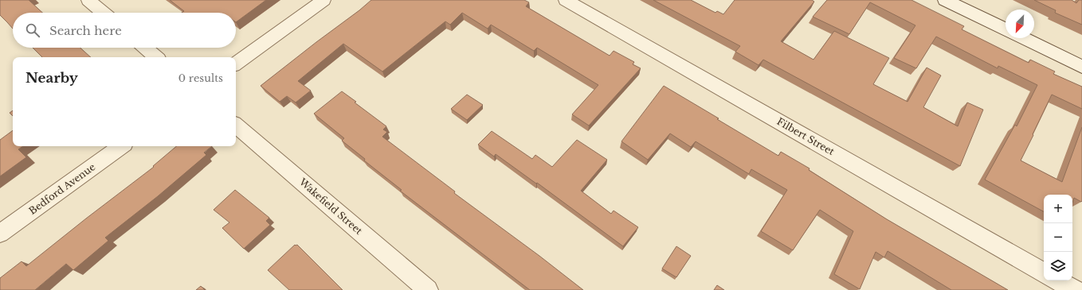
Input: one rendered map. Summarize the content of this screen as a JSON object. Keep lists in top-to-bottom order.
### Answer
{
  "streets": {
    "street": ["Filbert Street", "Bedford Avenue", "Wakefield Street"]
  },
  "north": "bottom left",
  "page": {
    "search": "Search here",
    "heading": ["Nearby", "0 results"],
    "map_buttons": ["+", "−"]
  }
}
